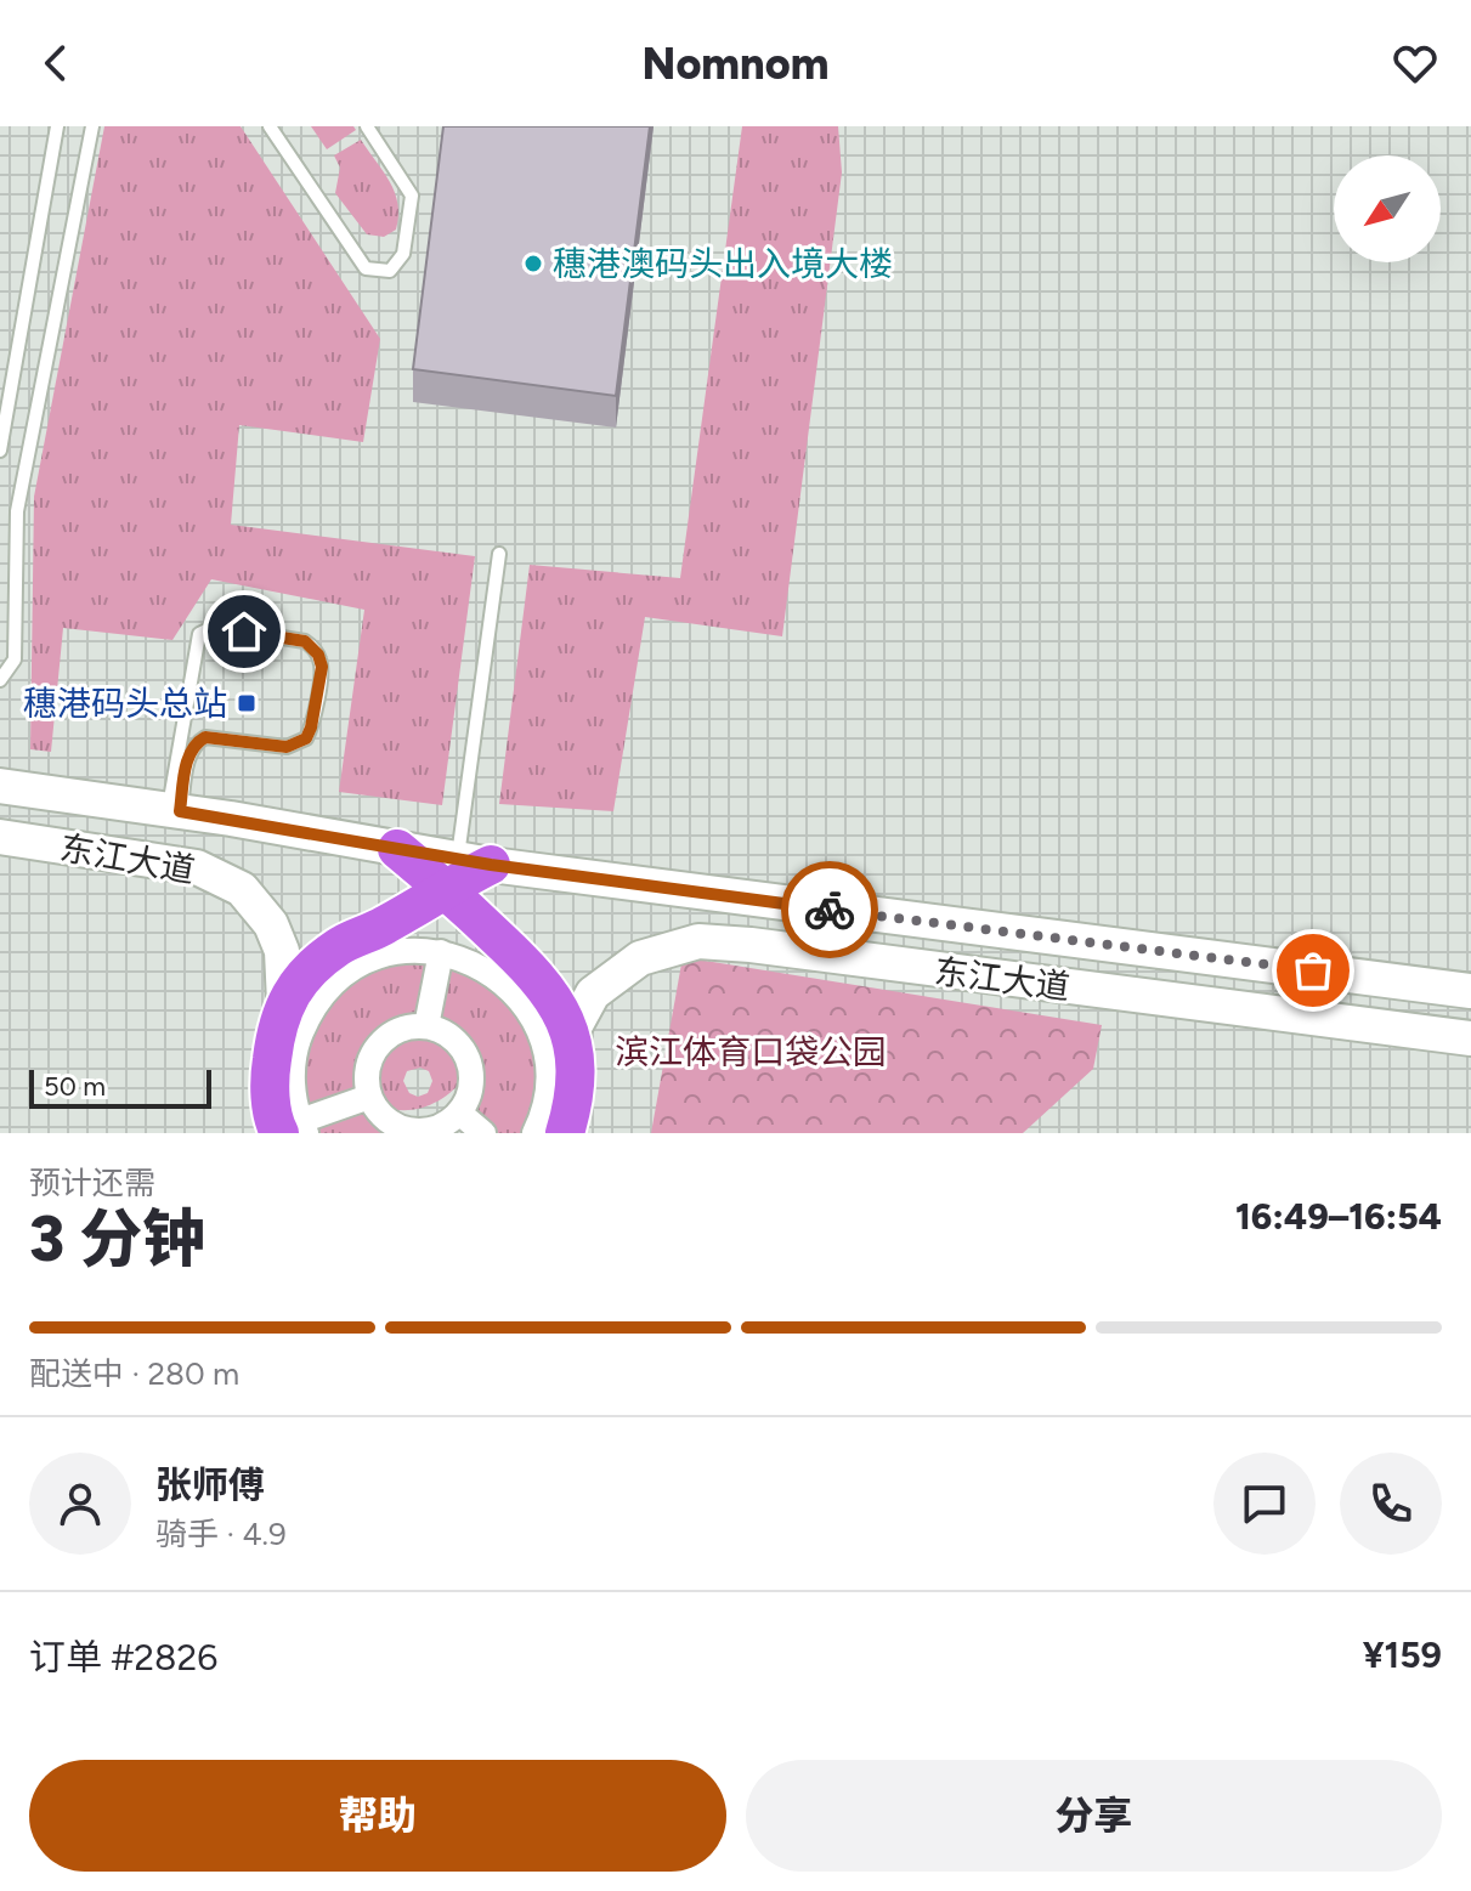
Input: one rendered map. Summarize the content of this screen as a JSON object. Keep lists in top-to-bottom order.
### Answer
{
  "streets": {
    "street": ["东江大道"]
  },
  "parks": ["滨江体育口袋公园"],
  "places": {
    "other": ["穗港澳码头出入境大楼"],
    "transit": ["穗港码头总站"]
  },
  "scale_bar": "50 m",
  "north": "bottom left",
  "page": {
    "header": "Nomnom",
    "scale": "50 m",
    "heading": ["3 分钟", "预计还需", "16:49–16:54"],
    "panel": [
      "张师傅",
      "骑手 · 4.9",
      "订单 #2826",
      "¥159"
    ],
    "bar": "配送中 · 280 m",
    "buttons": ["帮助", "分享"]
  }
}
